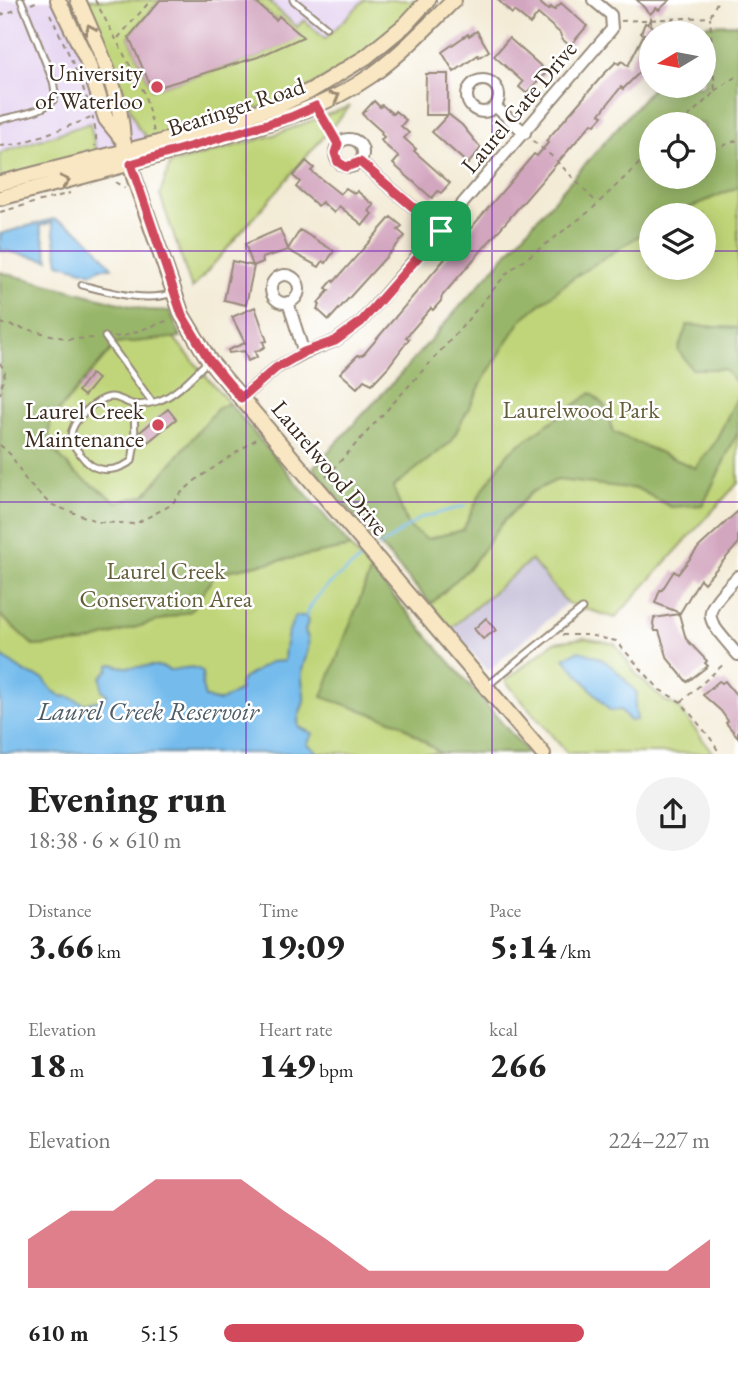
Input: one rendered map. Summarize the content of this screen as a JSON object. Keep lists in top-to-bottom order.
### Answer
{
  "streets": {
    "street": ["Bearinger Road", "Laurel Gate Drive", "Laurelwood Drive"]
  },
  "crossings": [
    ["Bearinger Road", "Laurelwood Drive"],
    ["Laurel Gate Drive", "Laurelwood Drive"]
  ],
  "water": ["Laurel Creek Reservoir"],
  "parks": ["Laurelwood Park", "Laurel Creek Conservation Area"],
  "places": ["University of Waterloo", "Laurel Creek Maintenance"],
  "north": "left",
  "page": {
    "heading": ["Evening run", "18:38 · 6 × 610 m"],
    "stats": [
      ["Distance", "3.66 km"],
      ["Time", "19:09"],
      ["Pace", "5:14 /km"],
      ["Elevation", "18 m"],
      ["Heart rate", "149 bpm"],
      ["kcal", "266"]
    ],
    "chart": ["Elevation", "224–227 m"],
    "list": [
      {
        "name": "610 m",
        "note": "5:15"
      }
    ]
  }
}
